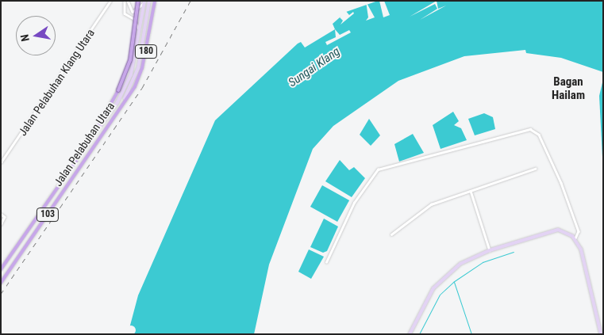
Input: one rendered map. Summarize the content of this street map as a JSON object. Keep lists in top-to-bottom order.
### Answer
{
  "streets": {
    "main road": ["180", "Jalan Pelabuhan Utara", "103"],
    "street": ["Jalan Pelabuhan Klang Utara"]
  },
  "crossings": [
    ["180", "Jalan Pelabuhan Utara"]
  ],
  "districts": ["Bagan Hailam"],
  "water": ["Sungai Klang"],
  "north": "left"
}
